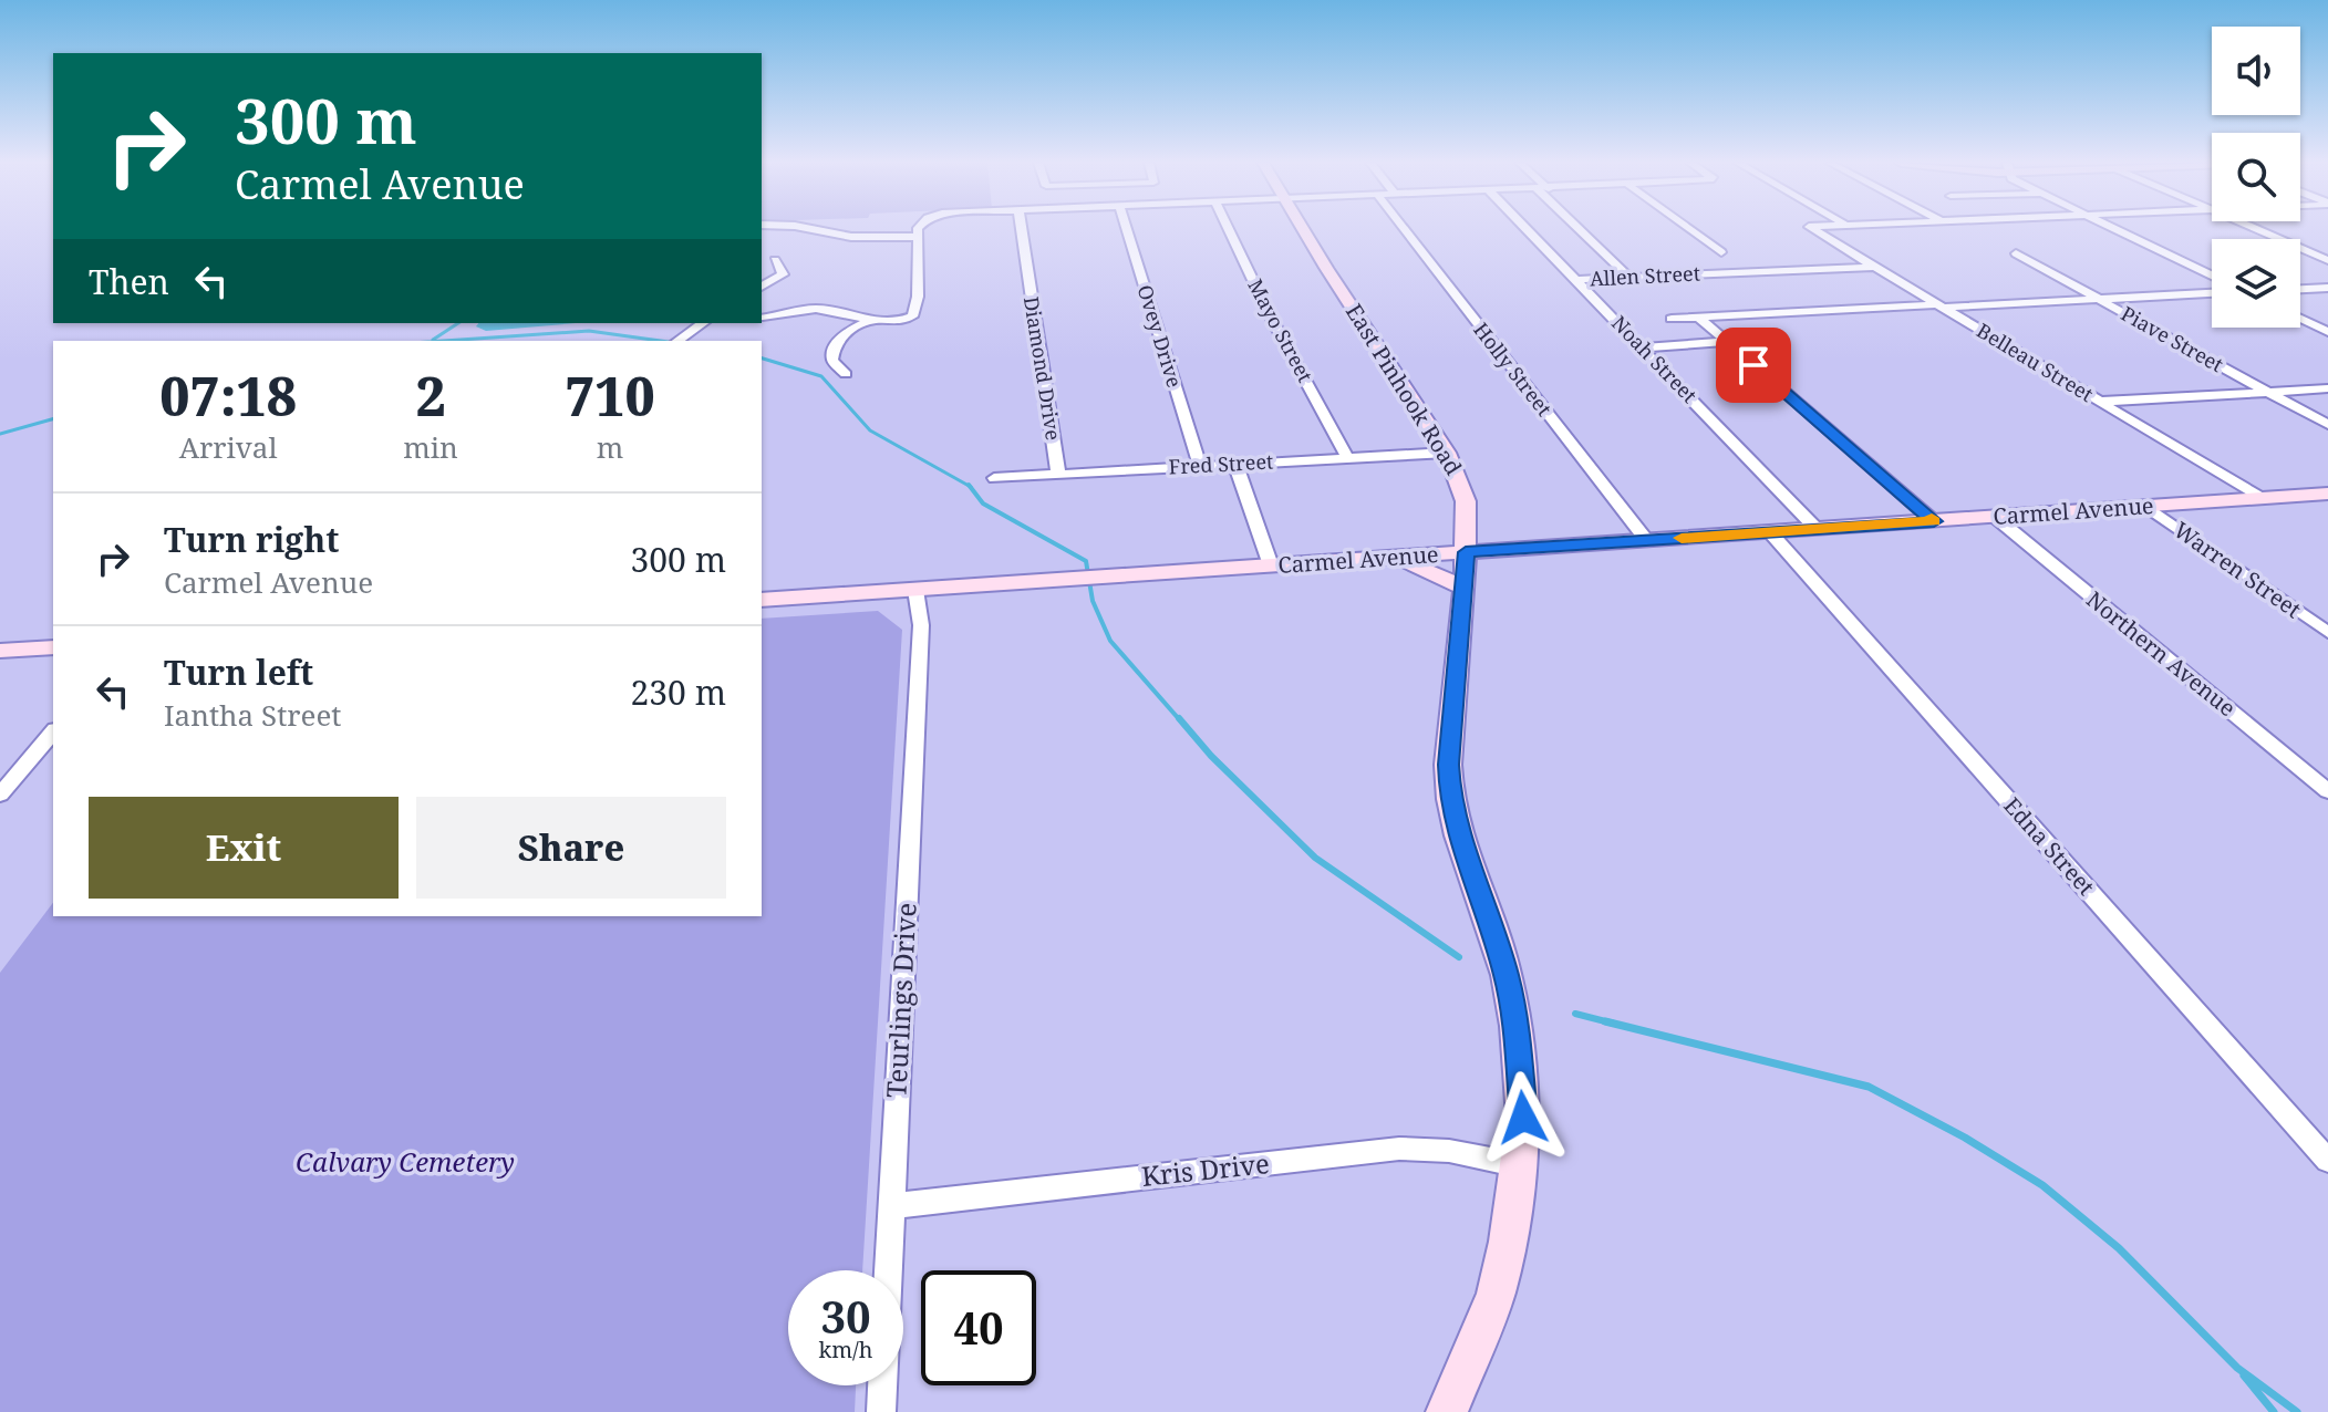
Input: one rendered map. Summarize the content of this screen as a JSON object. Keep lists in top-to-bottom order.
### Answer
{
  "streets": {
    "main road": ["East Pinhook Road", "Carmel Avenue"],
    "street": [
      "Allen Street",
      "Mayo Street",
      "Ovey Drive",
      "Piave Street",
      "Noah Street",
      "Belleau Street",
      "Diamond Drive",
      "Holly Street",
      "Fred Street",
      "Warren Street",
      "Northern Avenue",
      "Edna Street",
      "Teurlings Drive",
      "Kris Drive"
    ]
  },
  "crossings": [
    ["Allen Street", "Noah Street"],
    ["Allen Street", "Belleau Street"],
    ["Mayo Street", "Fred Street"],
    ["Ovey Drive", "Fred Street"],
    ["Noah Street", "Carmel Avenue"],
    ["Belleau Street", "Carmel Avenue"],
    ["Diamond Drive", "Fred Street"],
    ["Holly Street", "Carmel Avenue"],
    ["East Pinhook Road", "Fred Street"],
    ["East Pinhook Road", "Carmel Avenue"],
    ["East Pinhook Road", "Kris Drive"],
    ["Carmel Avenue", "Warren Street"],
    ["Carmel Avenue", "Northern Avenue"],
    ["Carmel Avenue", "Edna Street"],
    ["Carmel Avenue", "Teurlings Drive"],
    ["Teurlings Drive", "Kris Drive"]
  ],
  "parks": ["Calvary Cemetery"],
  "page": {
    "turn": ["300 m", "Carmel Avenue"],
    "then": "Then",
    "eta": [
      "07:18",
      "Arrival",
      "2",
      "min",
      "710",
      "m"
    ],
    "list": [
      {
        "name": "Turn right",
        "note": "Carmel Avenue",
        "value": "300 m"
      },
      {
        "name": "Turn left",
        "note": "Iantha Street",
        "value": "230 m"
      }
    ],
    "buttons": ["Exit", "Share"],
    "speed": "30 km/h",
    "limit": "40"
  }
}
